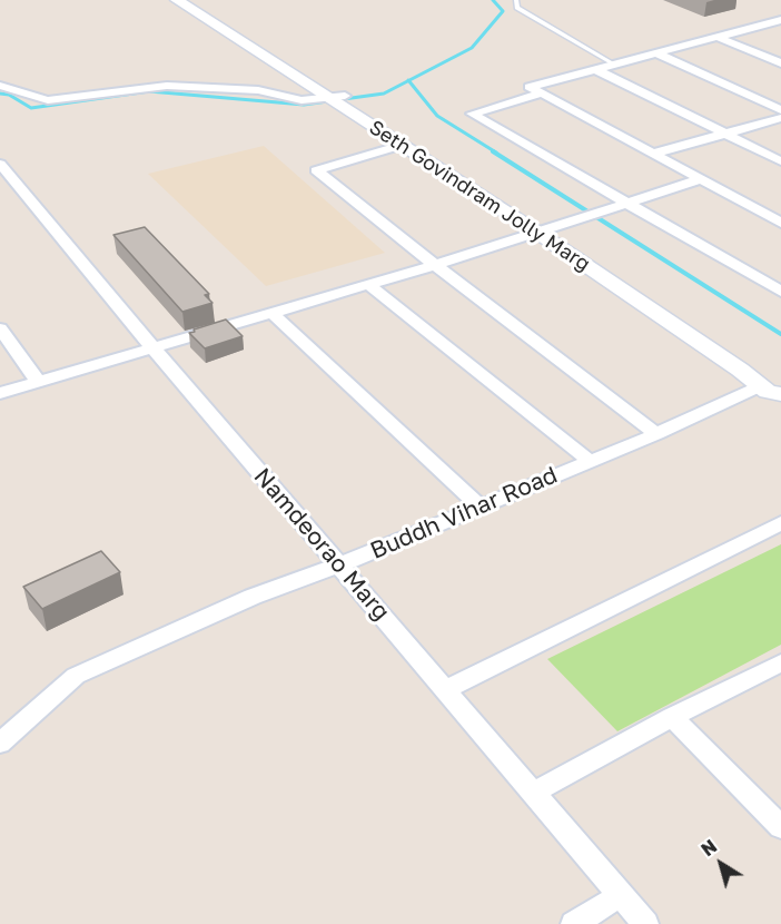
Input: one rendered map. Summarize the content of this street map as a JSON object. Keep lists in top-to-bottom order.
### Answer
{
  "streets": {
    "street": ["Seth Govindram Jolly Marg", "Buddh Vihar Road", "Namdeorao Marg"]
  },
  "crossings": [
    ["Seth Govindram Jolly Marg", "Buddh Vihar Road"],
    ["Buddh Vihar Road", "Namdeorao Marg"]
  ],
  "north": "top left"
}
